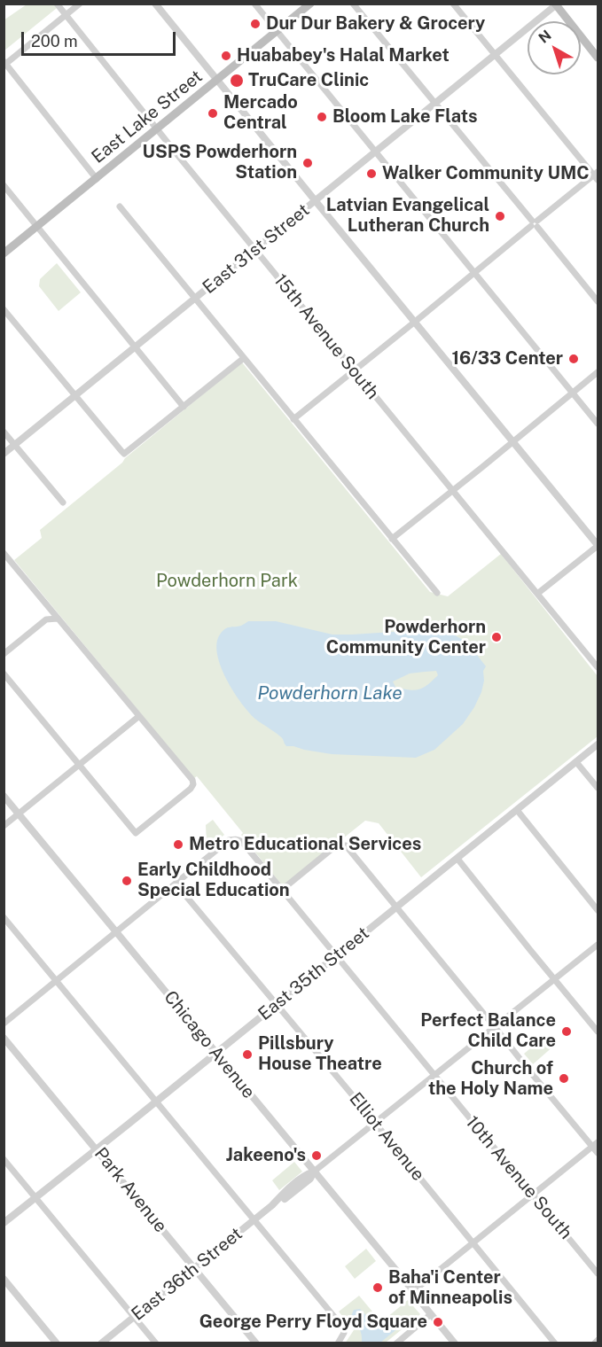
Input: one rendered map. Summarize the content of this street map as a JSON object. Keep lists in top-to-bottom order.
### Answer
{
  "streets": {
    "main road": ["East Lake Street"],
    "street": [
      "East 31st Street",
      "15th Avenue South",
      "East 35th Street",
      "Chicago Avenue",
      "Elliot Avenue",
      "10th Avenue South",
      "Park Avenue",
      "East 36th Street"
    ]
  },
  "crossings": [
    ["East Lake Street", "15th Avenue South"],
    ["East 31st Street", "15th Avenue South"],
    ["East 35th Street", "Chicago Avenue"],
    ["East 35th Street", "Elliot Avenue"],
    ["East 35th Street", "10th Avenue South"],
    ["East 35th Street", "Park Avenue"],
    ["Chicago Avenue", "East 36th Street"],
    ["Elliot Avenue", "10th Avenue South"],
    ["Elliot Avenue", "East 36th Street"],
    ["10th Avenue South", "East 36th Street"],
    ["Park Avenue", "East 36th Street"]
  ],
  "water": ["Powderhorn Lake"],
  "parks": ["Powderhorn Park"],
  "places": [
    "Dur Dur Bakery & Grocery",
    "Huababey's Halal Market",
    "TruCare Clinic",
    "Mercado Central",
    "Bloom Lake Flats",
    "USPS Powderhorn Station",
    "Walker Community UMC",
    "Latvian Evangelical Lutheran Church",
    "16/33 Center",
    "Powderhorn Community Center",
    "Metro Educational Services",
    "Early Childhood Special Education",
    "Perfect Balance Child Care",
    "Pillsbury House Theatre",
    "Church of the Holy Name",
    "Jakeeno's",
    "Baha'i Center of Minneapolis",
    "George Perry Floyd Square"
  ],
  "scale_bar": "200 m",
  "north": "top left"
}
